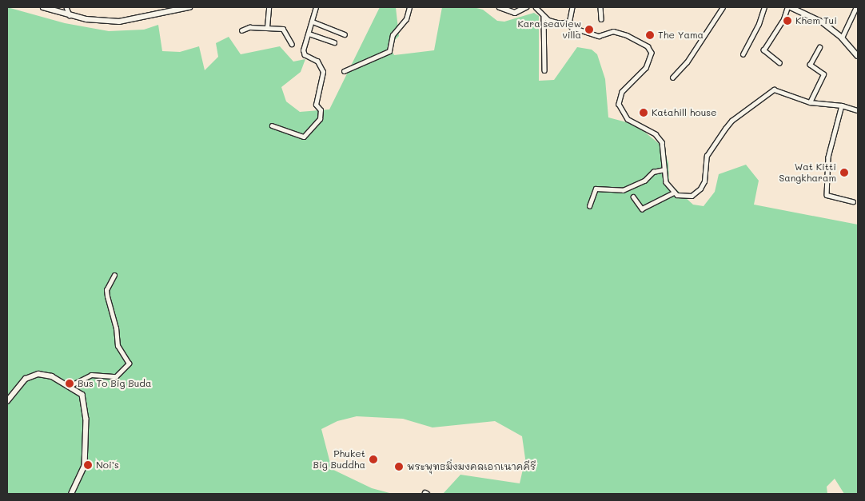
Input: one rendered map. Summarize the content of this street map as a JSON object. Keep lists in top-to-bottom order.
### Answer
{
  "places": [
    "Khem Tui",
    "Kara seaview villa",
    "The Yama",
    "Katahill house",
    "Wat Kitti Sangkharam",
    "Bus To Big Buda",
    "Phuket Big Buddha",
    "Noi’s",
    "พระพุทธมิ่งมงคลเอกเนาคคีรี"
  ]
}
